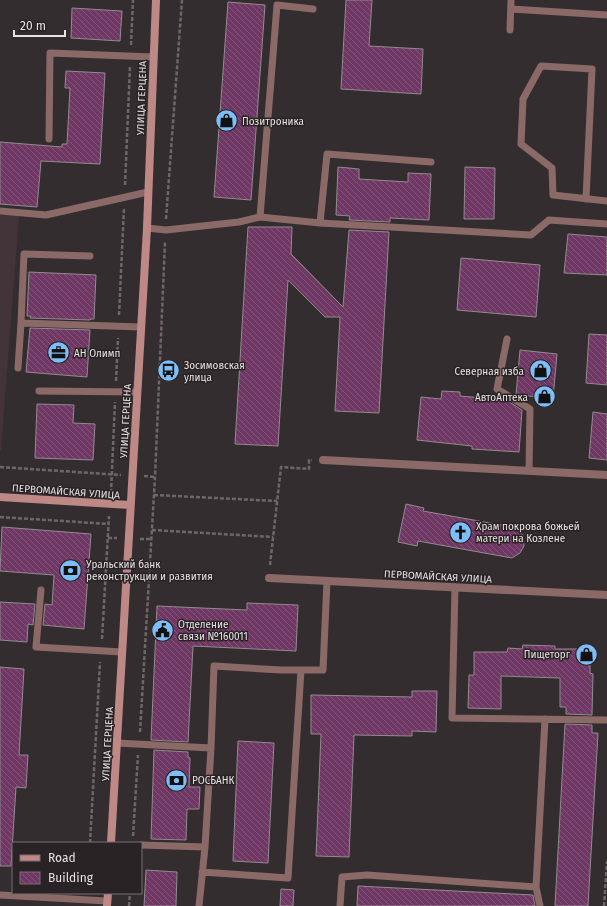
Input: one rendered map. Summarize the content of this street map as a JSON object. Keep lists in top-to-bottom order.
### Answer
{
  "streets": {
    "main road": ["УЛИЦА ГЕРЦЕНА", "ПЕРВОМАЙСКАЯ УЛИЦА"]
  },
  "crossings": [
    ["УЛИЦА ГЕРЦЕНА", "ПЕРВОМАЙСКАЯ УЛИЦА"]
  ],
  "places": {
    "shop": [
      "Позитроника",
      "Северная изба",
      "АвтоАптека",
      "Пищеторг"
    ],
    "office": ["АН Олимп"],
    "bus stop": ["Зосимовская улица"],
    "church": ["Храм покрова божьей матери на Козлене"],
    "bank": ["Уральский банк реконструкции и развития", "РОСБАНК"],
    "public building": ["Отделение связи №160011"]
  },
  "legend": ["Road", "Building"],
  "scale_bar": "20 m"
}
